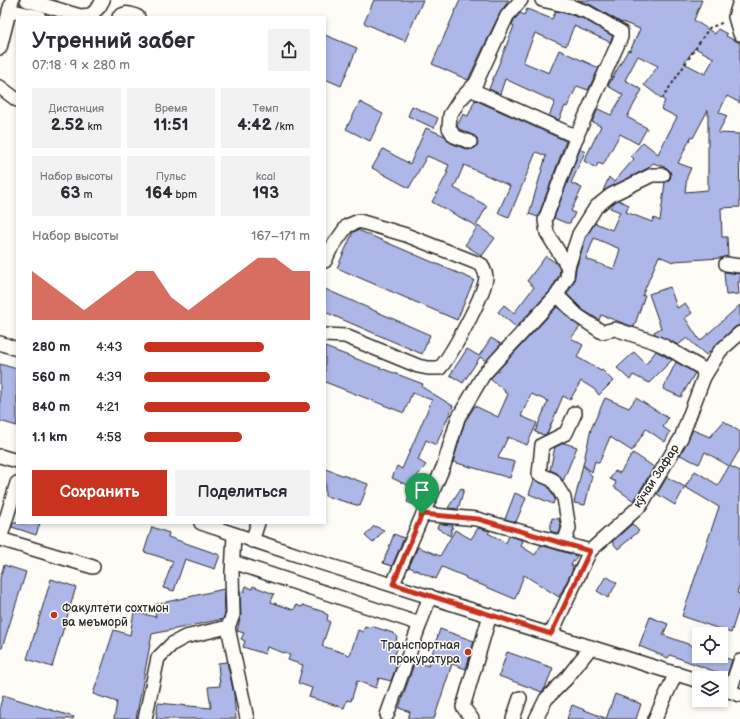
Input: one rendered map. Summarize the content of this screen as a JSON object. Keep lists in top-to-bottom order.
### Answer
{
  "streets": {
    "street": ["кӯчаи Зафар"]
  },
  "places": ["Факултети сохтмон ва меъморӣ", "Транспортная прокуратура"],
  "page": {
    "heading": ["Утренний забег", "07:18 · 9 × 280 m"],
    "stats": [
      ["Дистанция", "2.52 km"],
      ["Время", "11:51"],
      ["Темп", "4:42 /km"],
      ["Набор высоты", "63 m"],
      ["Пульс", "164 bpm"],
      ["kcal", "193"]
    ],
    "chart": ["Набор высоты", "167–171 m"],
    "list": [
      {
        "name": "280 m",
        "note": "4:43"
      },
      {
        "name": "560 m",
        "note": "4:39"
      },
      {
        "name": "840 m",
        "note": "4:21"
      },
      {
        "name": "1.1 km",
        "note": "4:58"
      }
    ],
    "buttons": ["Сохранить", "Поделиться"]
  }
}
